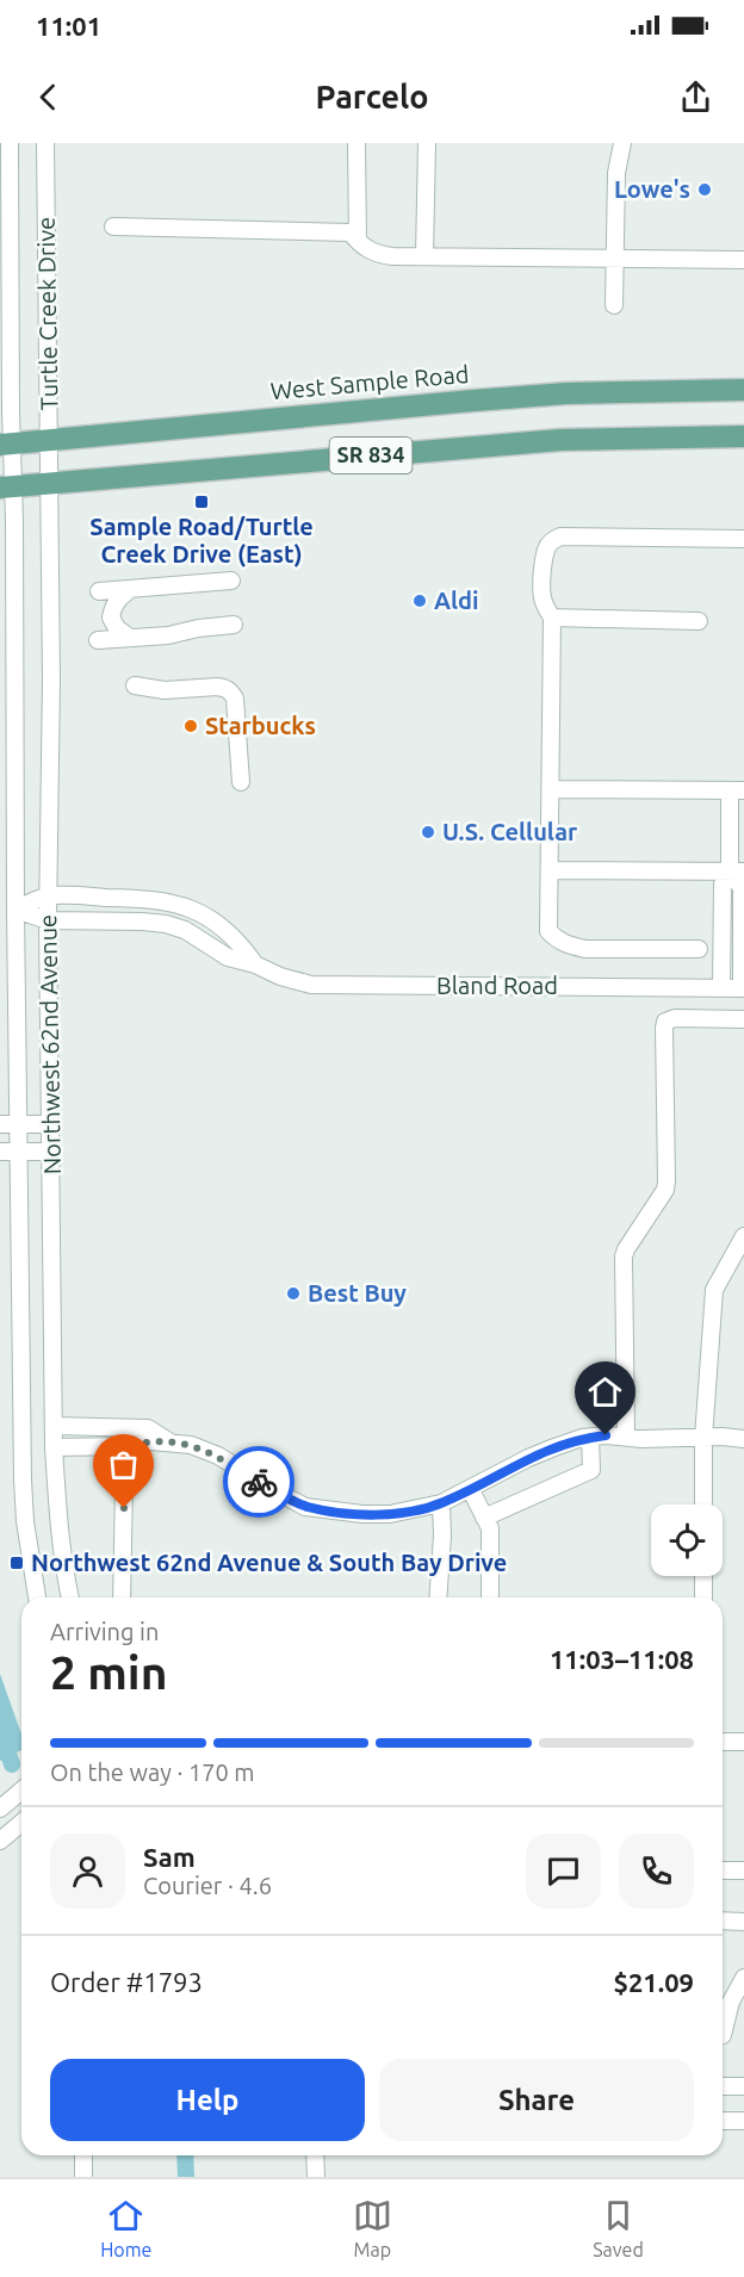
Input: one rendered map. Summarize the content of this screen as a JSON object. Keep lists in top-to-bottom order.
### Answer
{
  "streets": {
    "main road": ["West Sample Road", "SR 834"],
    "street": ["Turtle Creek Drive", "Bland Road", "Northwest 62nd Avenue"]
  },
  "crossings": [
    ["Turtle Creek Drive", "West Sample Road"],
    ["Turtle Creek Drive", "SR 834"],
    ["Turtle Creek Drive", "Northwest 62nd Avenue"],
    ["West Sample Road", "Northwest 62nd Avenue"],
    ["SR 834", "Northwest 62nd Avenue"],
    ["Bland Road", "Northwest 62nd Avenue"]
  ],
  "places": {
    "other": [
      "Lowe's",
      "Aldi",
      "Starbucks",
      "U.S. Cellular",
      "Best Buy"
    ],
    "transit": ["Sample Road/Turtle Creek Drive (East)", "Northwest 62nd Avenue & South Bay Drive"]
  },
  "page": {
    "status": "11:01",
    "header": "Parcelo",
    "heading": ["2 min", "Arriving in", "11:03–11:08"],
    "panel": [
      "Sam",
      "Courier · 4.6",
      "Order #1793",
      "$21.09"
    ],
    "bar": "On the way · 170 m",
    "buttons": ["Help", "Share"],
    "tabs": ["Home", "Map", "Saved"]
  }
}
